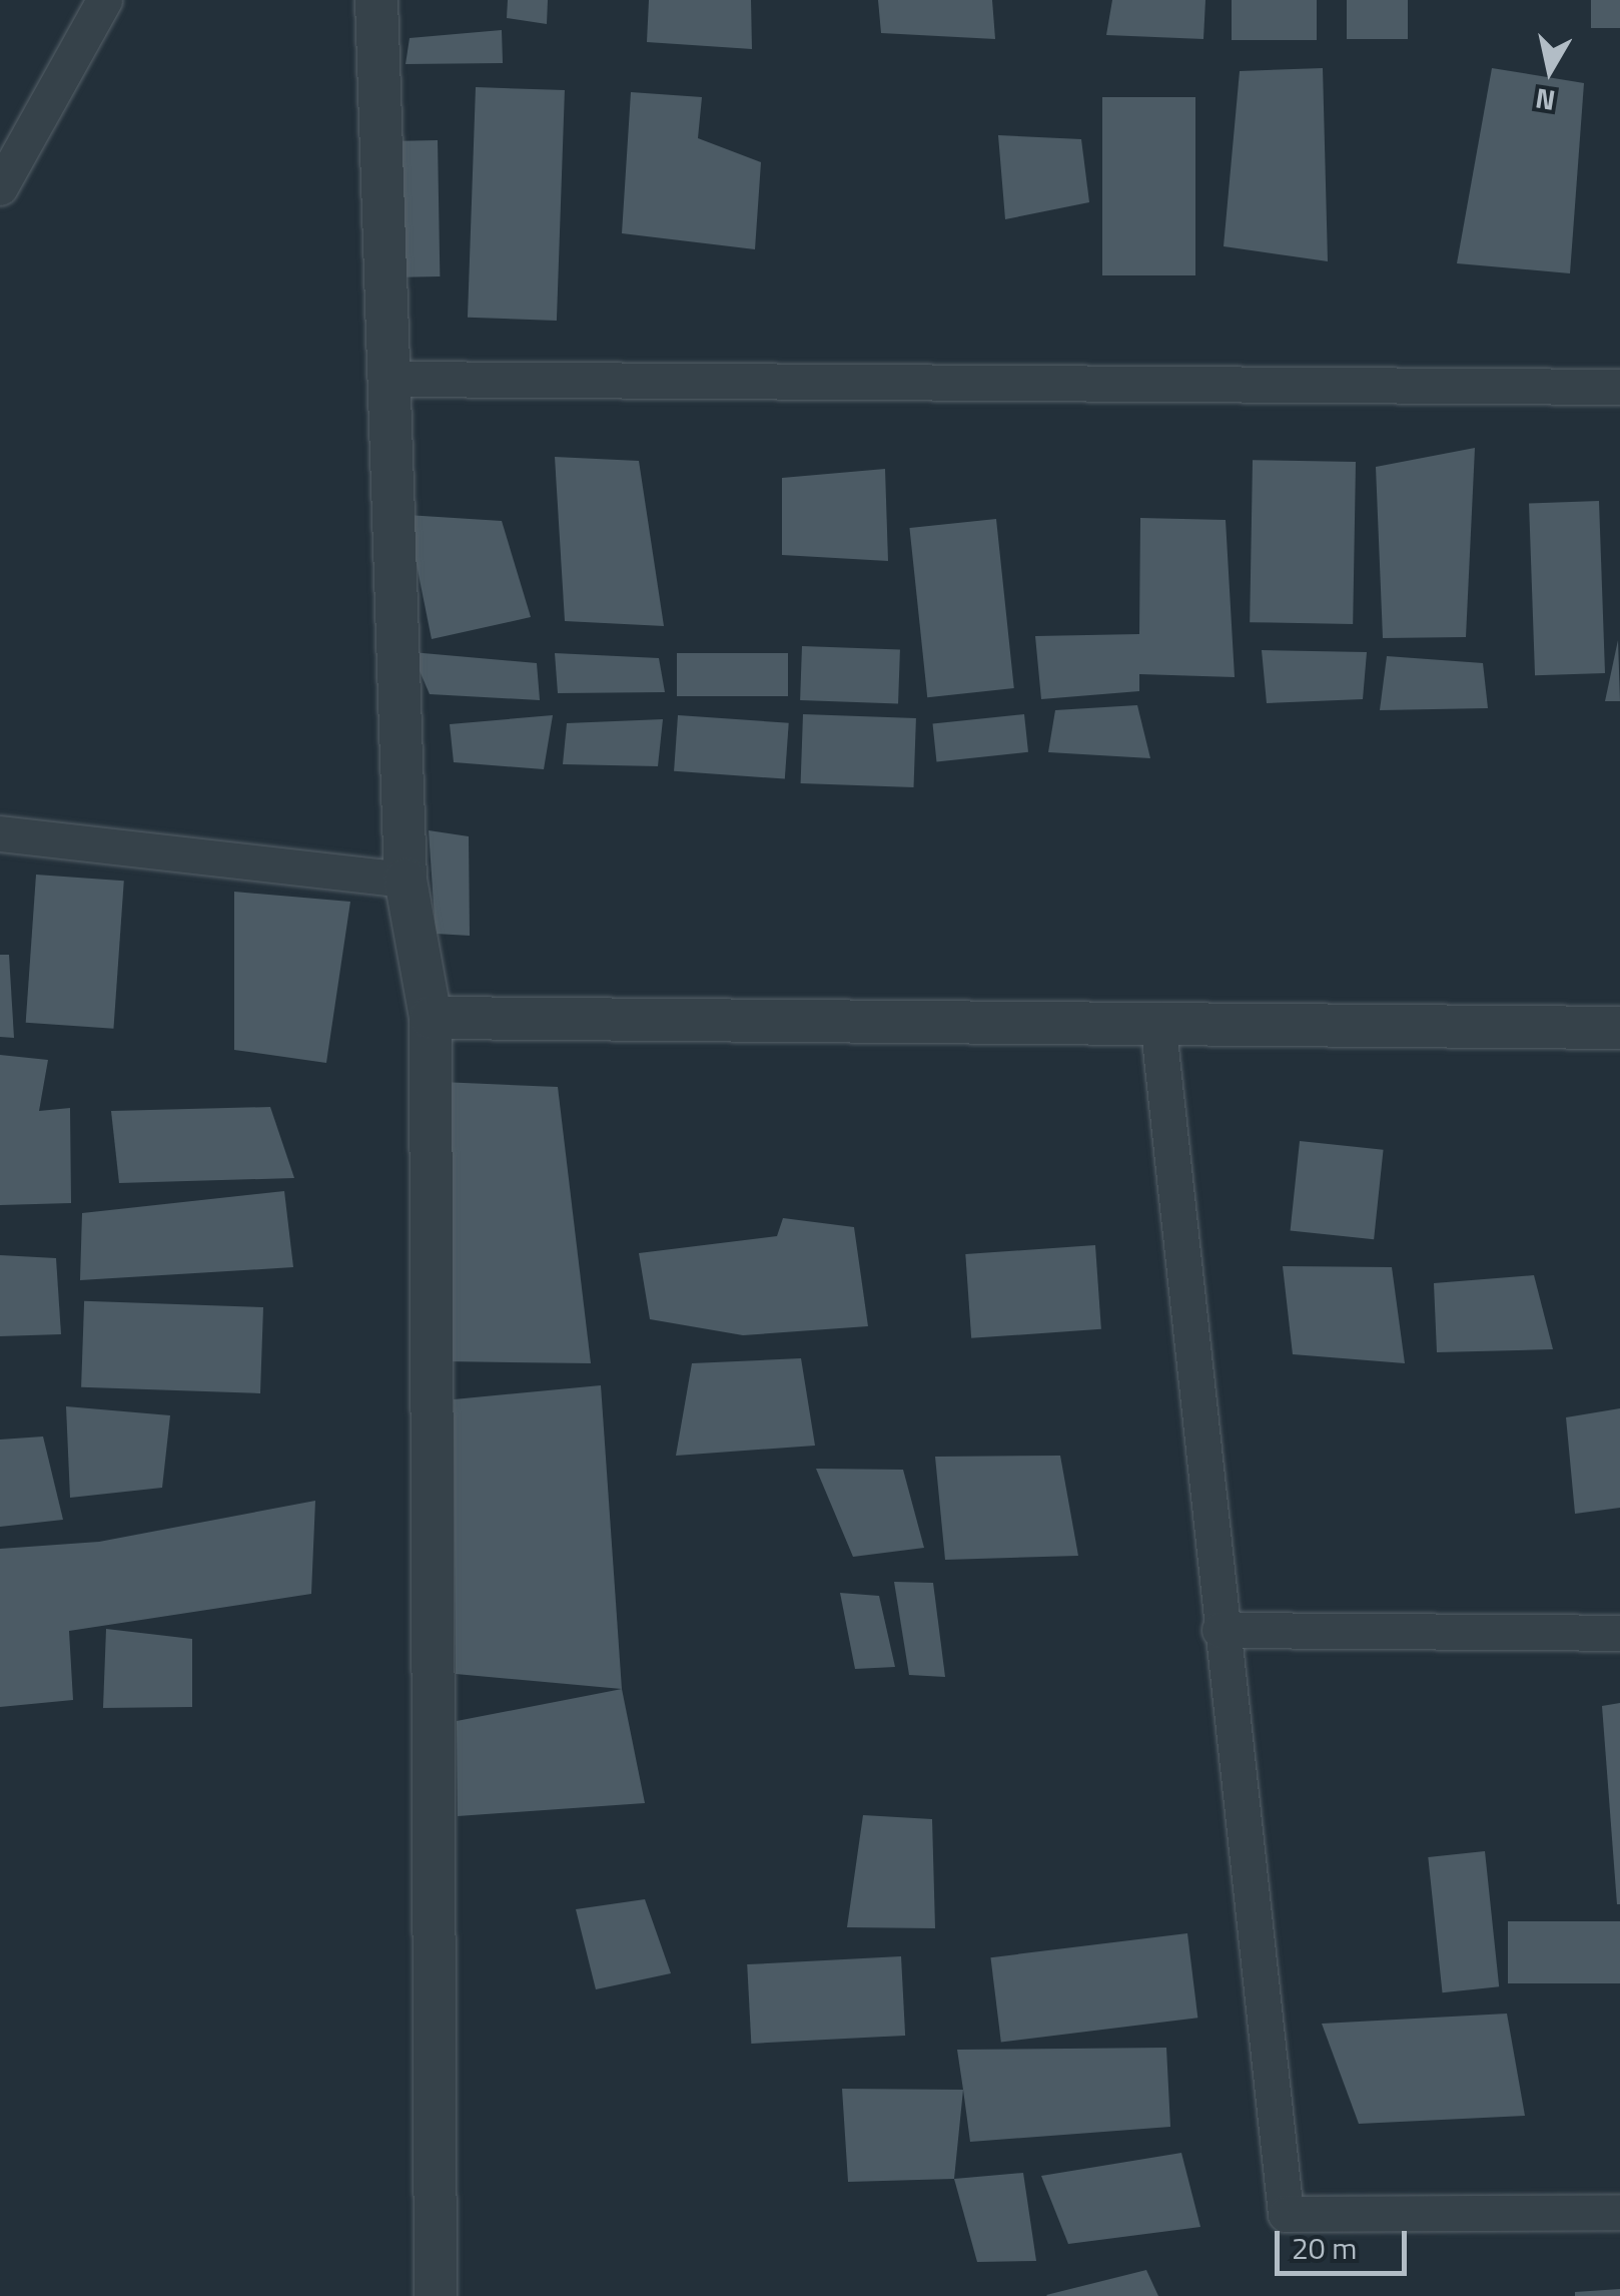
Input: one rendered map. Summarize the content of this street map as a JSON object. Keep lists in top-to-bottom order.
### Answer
{
  "scale_bar": "20 m",
  "north": "bottom"
}
